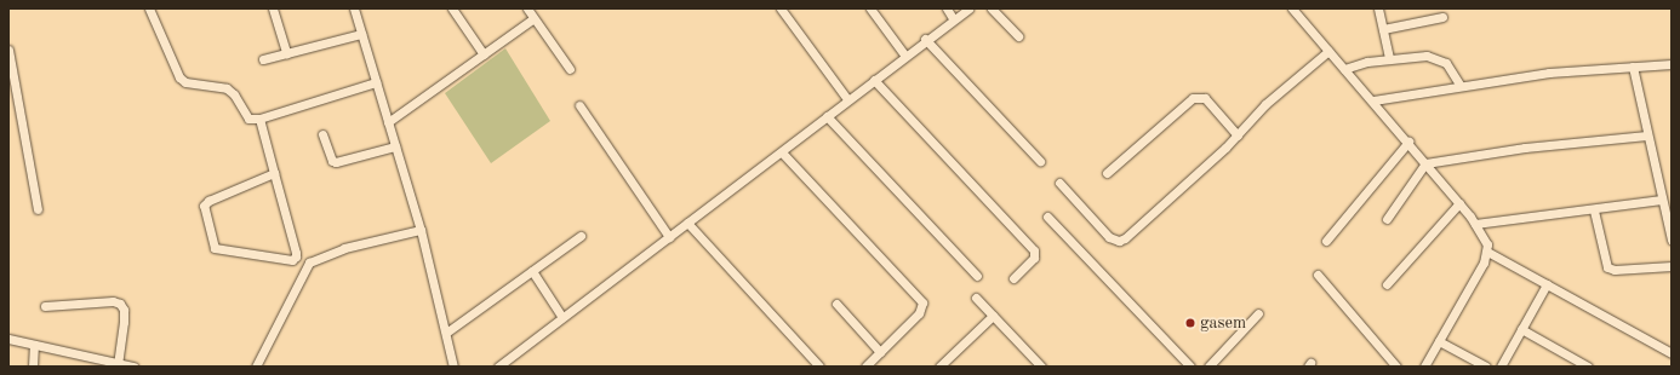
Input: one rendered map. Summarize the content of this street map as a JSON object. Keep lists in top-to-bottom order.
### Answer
{
  "places": ["gasem"]
}
